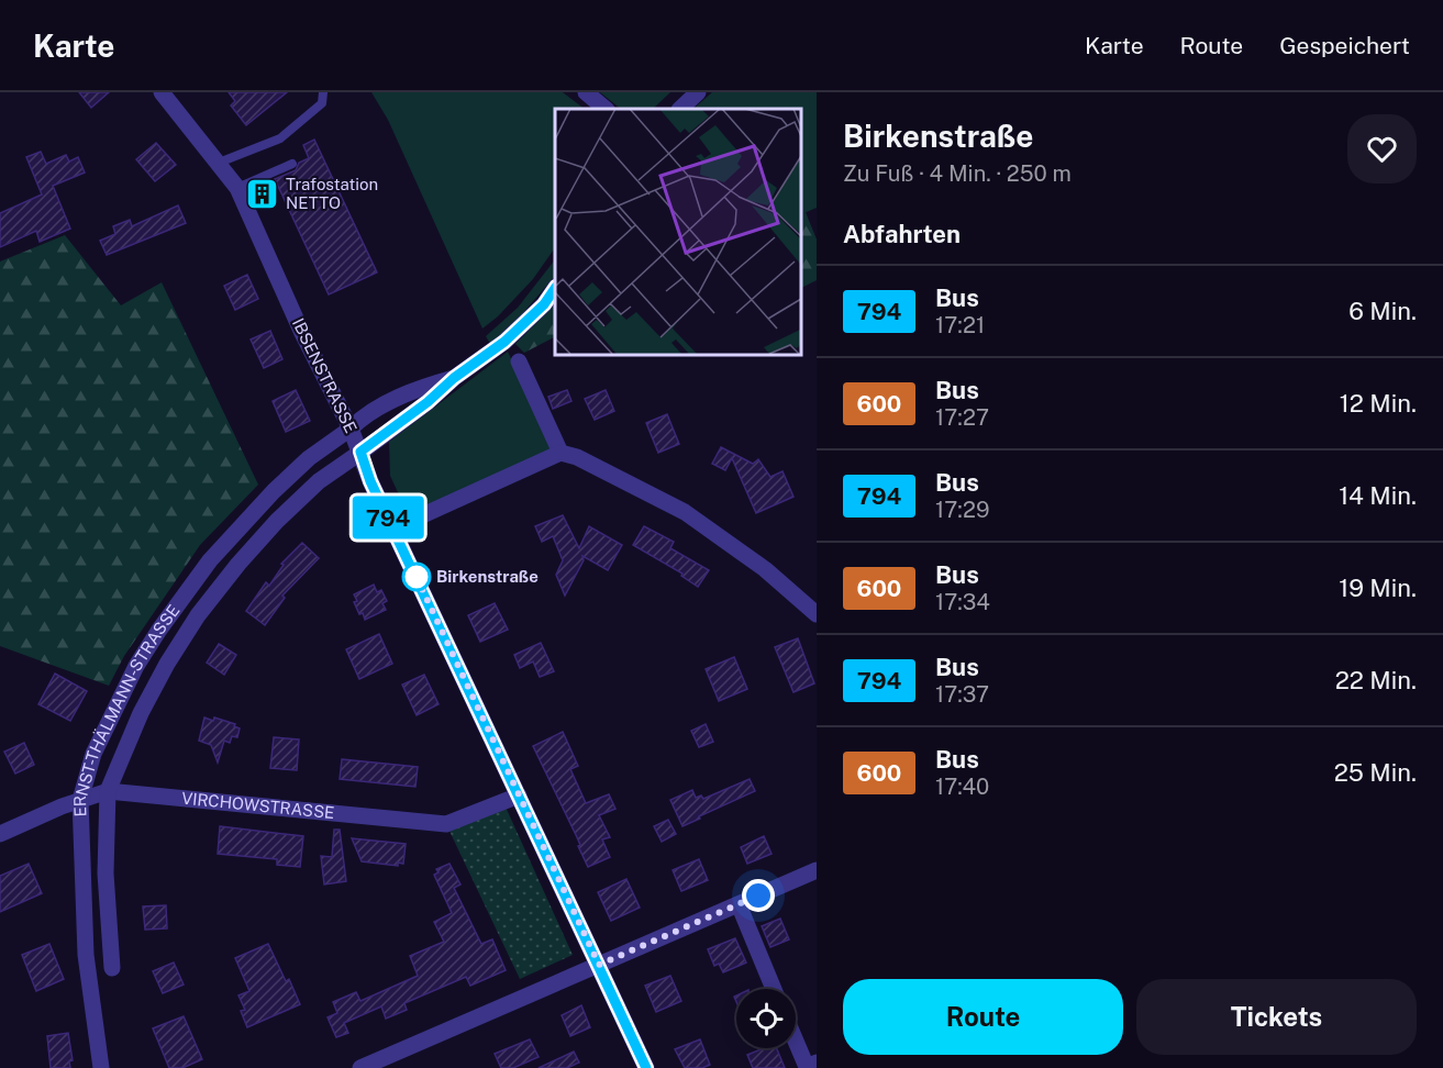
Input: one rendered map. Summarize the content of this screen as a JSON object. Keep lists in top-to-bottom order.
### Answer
{
  "streets": {
    "street": ["IBSENSTRASSE", "ERNST-THÄLMANN-STRASSE", "VIRCHOWSTRASSE"]
  },
  "crossings": [
    ["IBSENSTRASSE", "ERNST-THÄLMANN-STRASSE"],
    ["IBSENSTRASSE", "VIRCHOWSTRASSE"],
    ["ERNST-THÄLMANN-STRASSE", "VIRCHOWSTRASSE"]
  ],
  "places": {
    "building": ["Trafostation NETTO"],
    "other": ["Birkenstraße"]
  },
  "lines": ["bus line 794"],
  "page": {
    "header": "Karte",
    "nav": ["Karte", "Route", "Gespeichert"],
    "on_map": "794",
    "heading": [
      ["Birkenstraße", "Zu Fuß · 4 Min. · 250 m"],
      "Abfahrten"
    ],
    "list": [
      {
        "mark": "794",
        "name": "Bus",
        "note": "17:21",
        "value": "6 Min."
      },
      {
        "mark": "600",
        "name": "Bus",
        "note": "17:27",
        "value": "12 Min."
      },
      {
        "mark": "794",
        "name": "Bus",
        "note": "17:29",
        "value": "14 Min."
      },
      {
        "mark": "600",
        "name": "Bus",
        "note": "17:34",
        "value": "19 Min."
      },
      {
        "mark": "794",
        "name": "Bus",
        "note": "17:37",
        "value": "22 Min."
      },
      {
        "mark": "600",
        "name": "Bus",
        "note": "17:40",
        "value": "25 Min."
      }
    ],
    "buttons": ["Route", "Tickets"]
  }
}
